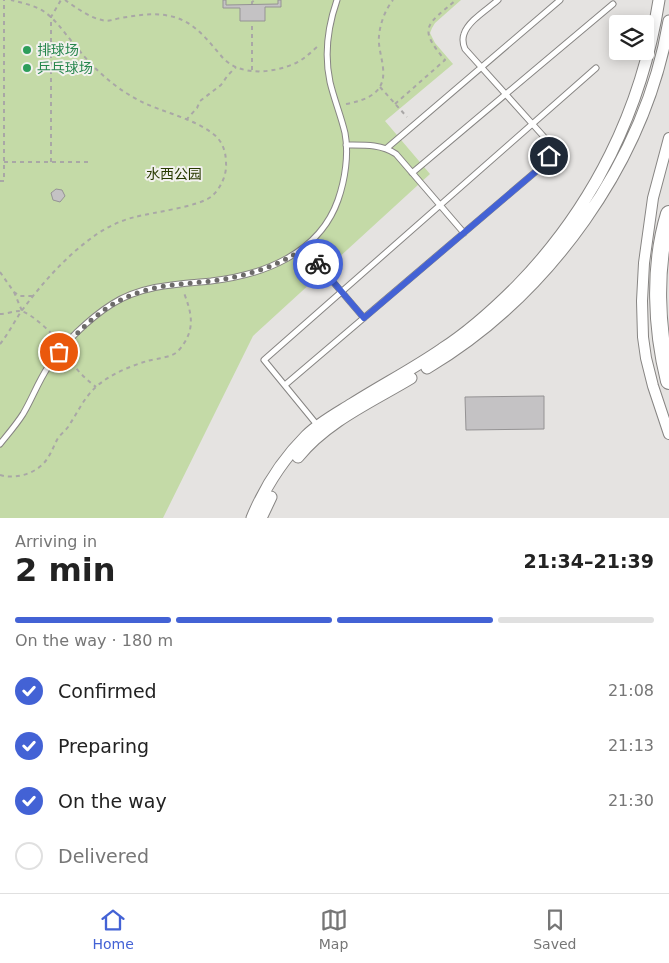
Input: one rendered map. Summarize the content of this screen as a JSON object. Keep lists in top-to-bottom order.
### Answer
{
  "parks": ["水西公园"],
  "places": ["排球场", "乒乓球场"],
  "page": {
    "heading": ["2 min", "Arriving in", "21:34–21:39"],
    "bar": "On the way · 180 m",
    "list": [
      ["Confirmed", "21:08"],
      ["Preparing", "21:13"],
      ["On the way", "21:30"],
      "Delivered"
    ],
    "tabs": ["Home", "Map", "Saved"]
  }
}
